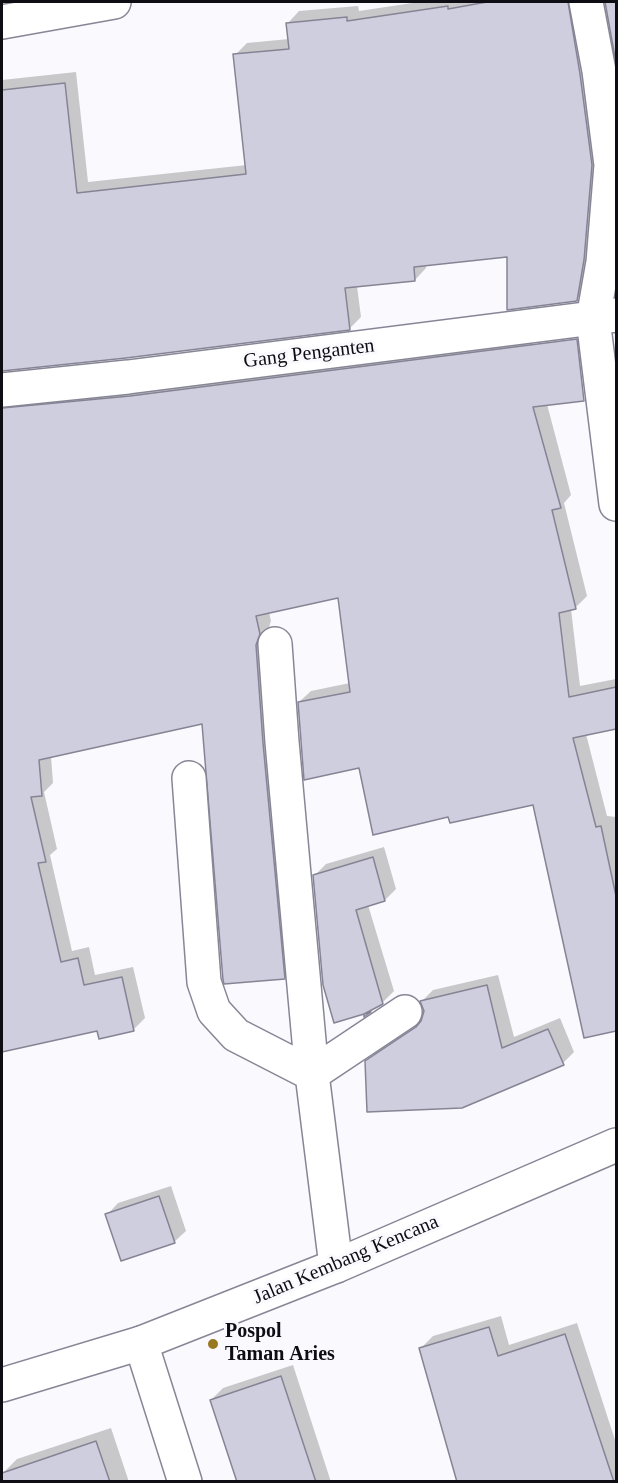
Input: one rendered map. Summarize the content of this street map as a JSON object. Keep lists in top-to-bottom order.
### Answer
{
  "streets": {
    "street": ["Gang Penganten", "Jalan Kembang Kencana"]
  },
  "places": ["Pospol Taman Aries"]
}
